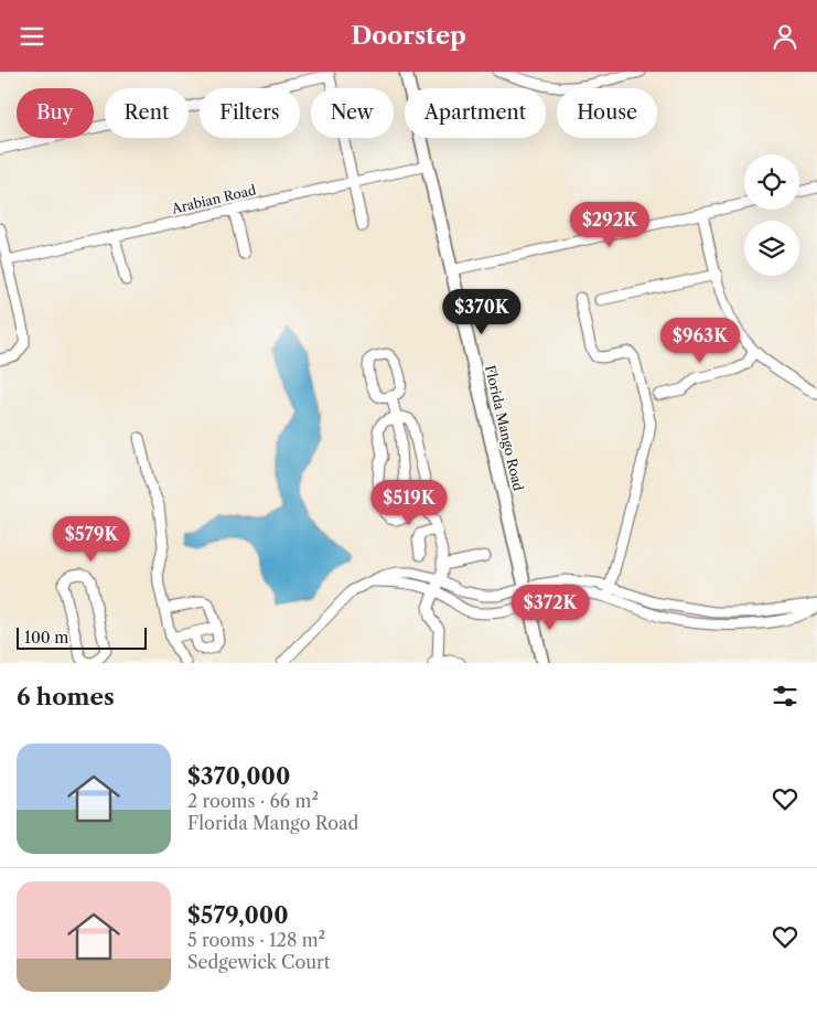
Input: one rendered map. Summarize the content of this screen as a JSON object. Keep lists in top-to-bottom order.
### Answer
{
  "streets": {
    "street": ["Arabian Road", "Florida Mango Road"]
  },
  "crossings": [
    ["Arabian Road", "Florida Mango Road"]
  ],
  "scale_bar": "100 m",
  "page": {
    "header": "Doorstep",
    "chip": [
      "Buy",
      "Rent",
      "Filters",
      "New",
      "Apartment",
      "House"
    ],
    "price": [
      "$292K",
      "$370K",
      "$963K",
      "$519K",
      "$579K",
      "$372K"
    ],
    "scale": "100 m",
    "heading": "6 homes",
    "list": [
      {
        "name": "$370,000",
        "note": "2 rooms · 66 m² · Florida Mango Road"
      },
      {
        "name": "$579,000",
        "note": "5 rooms · 128 m² · Sedgewick Court"
      }
    ]
  }
}
